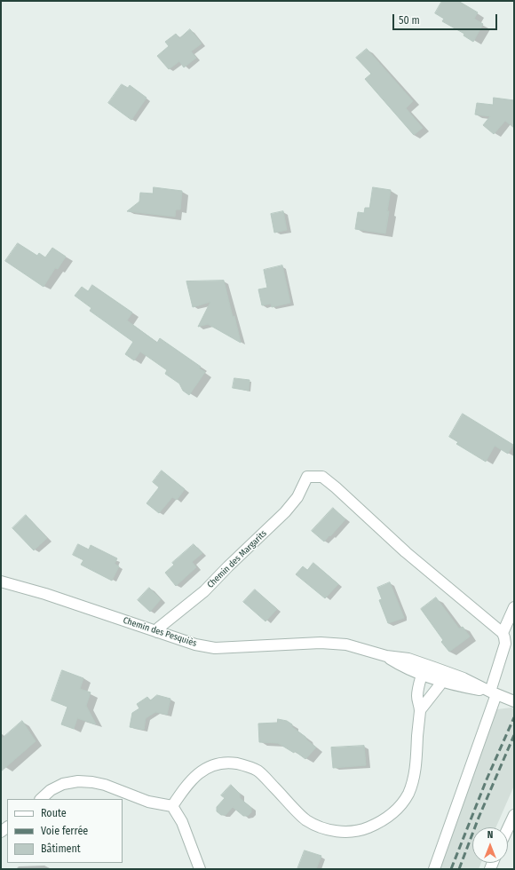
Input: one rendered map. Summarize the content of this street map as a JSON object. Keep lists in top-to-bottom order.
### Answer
{
  "streets": {
    "street": ["Chemin des Margarits", "Chemin des Pesquiès"]
  },
  "crossings": [
    ["Chemin des Margarits", "Chemin des Pesquiès"]
  ],
  "legend": ["Route", "Voie ferrée", "Bâtiment"],
  "scale_bar": "50 m",
  "north": "top"
}
